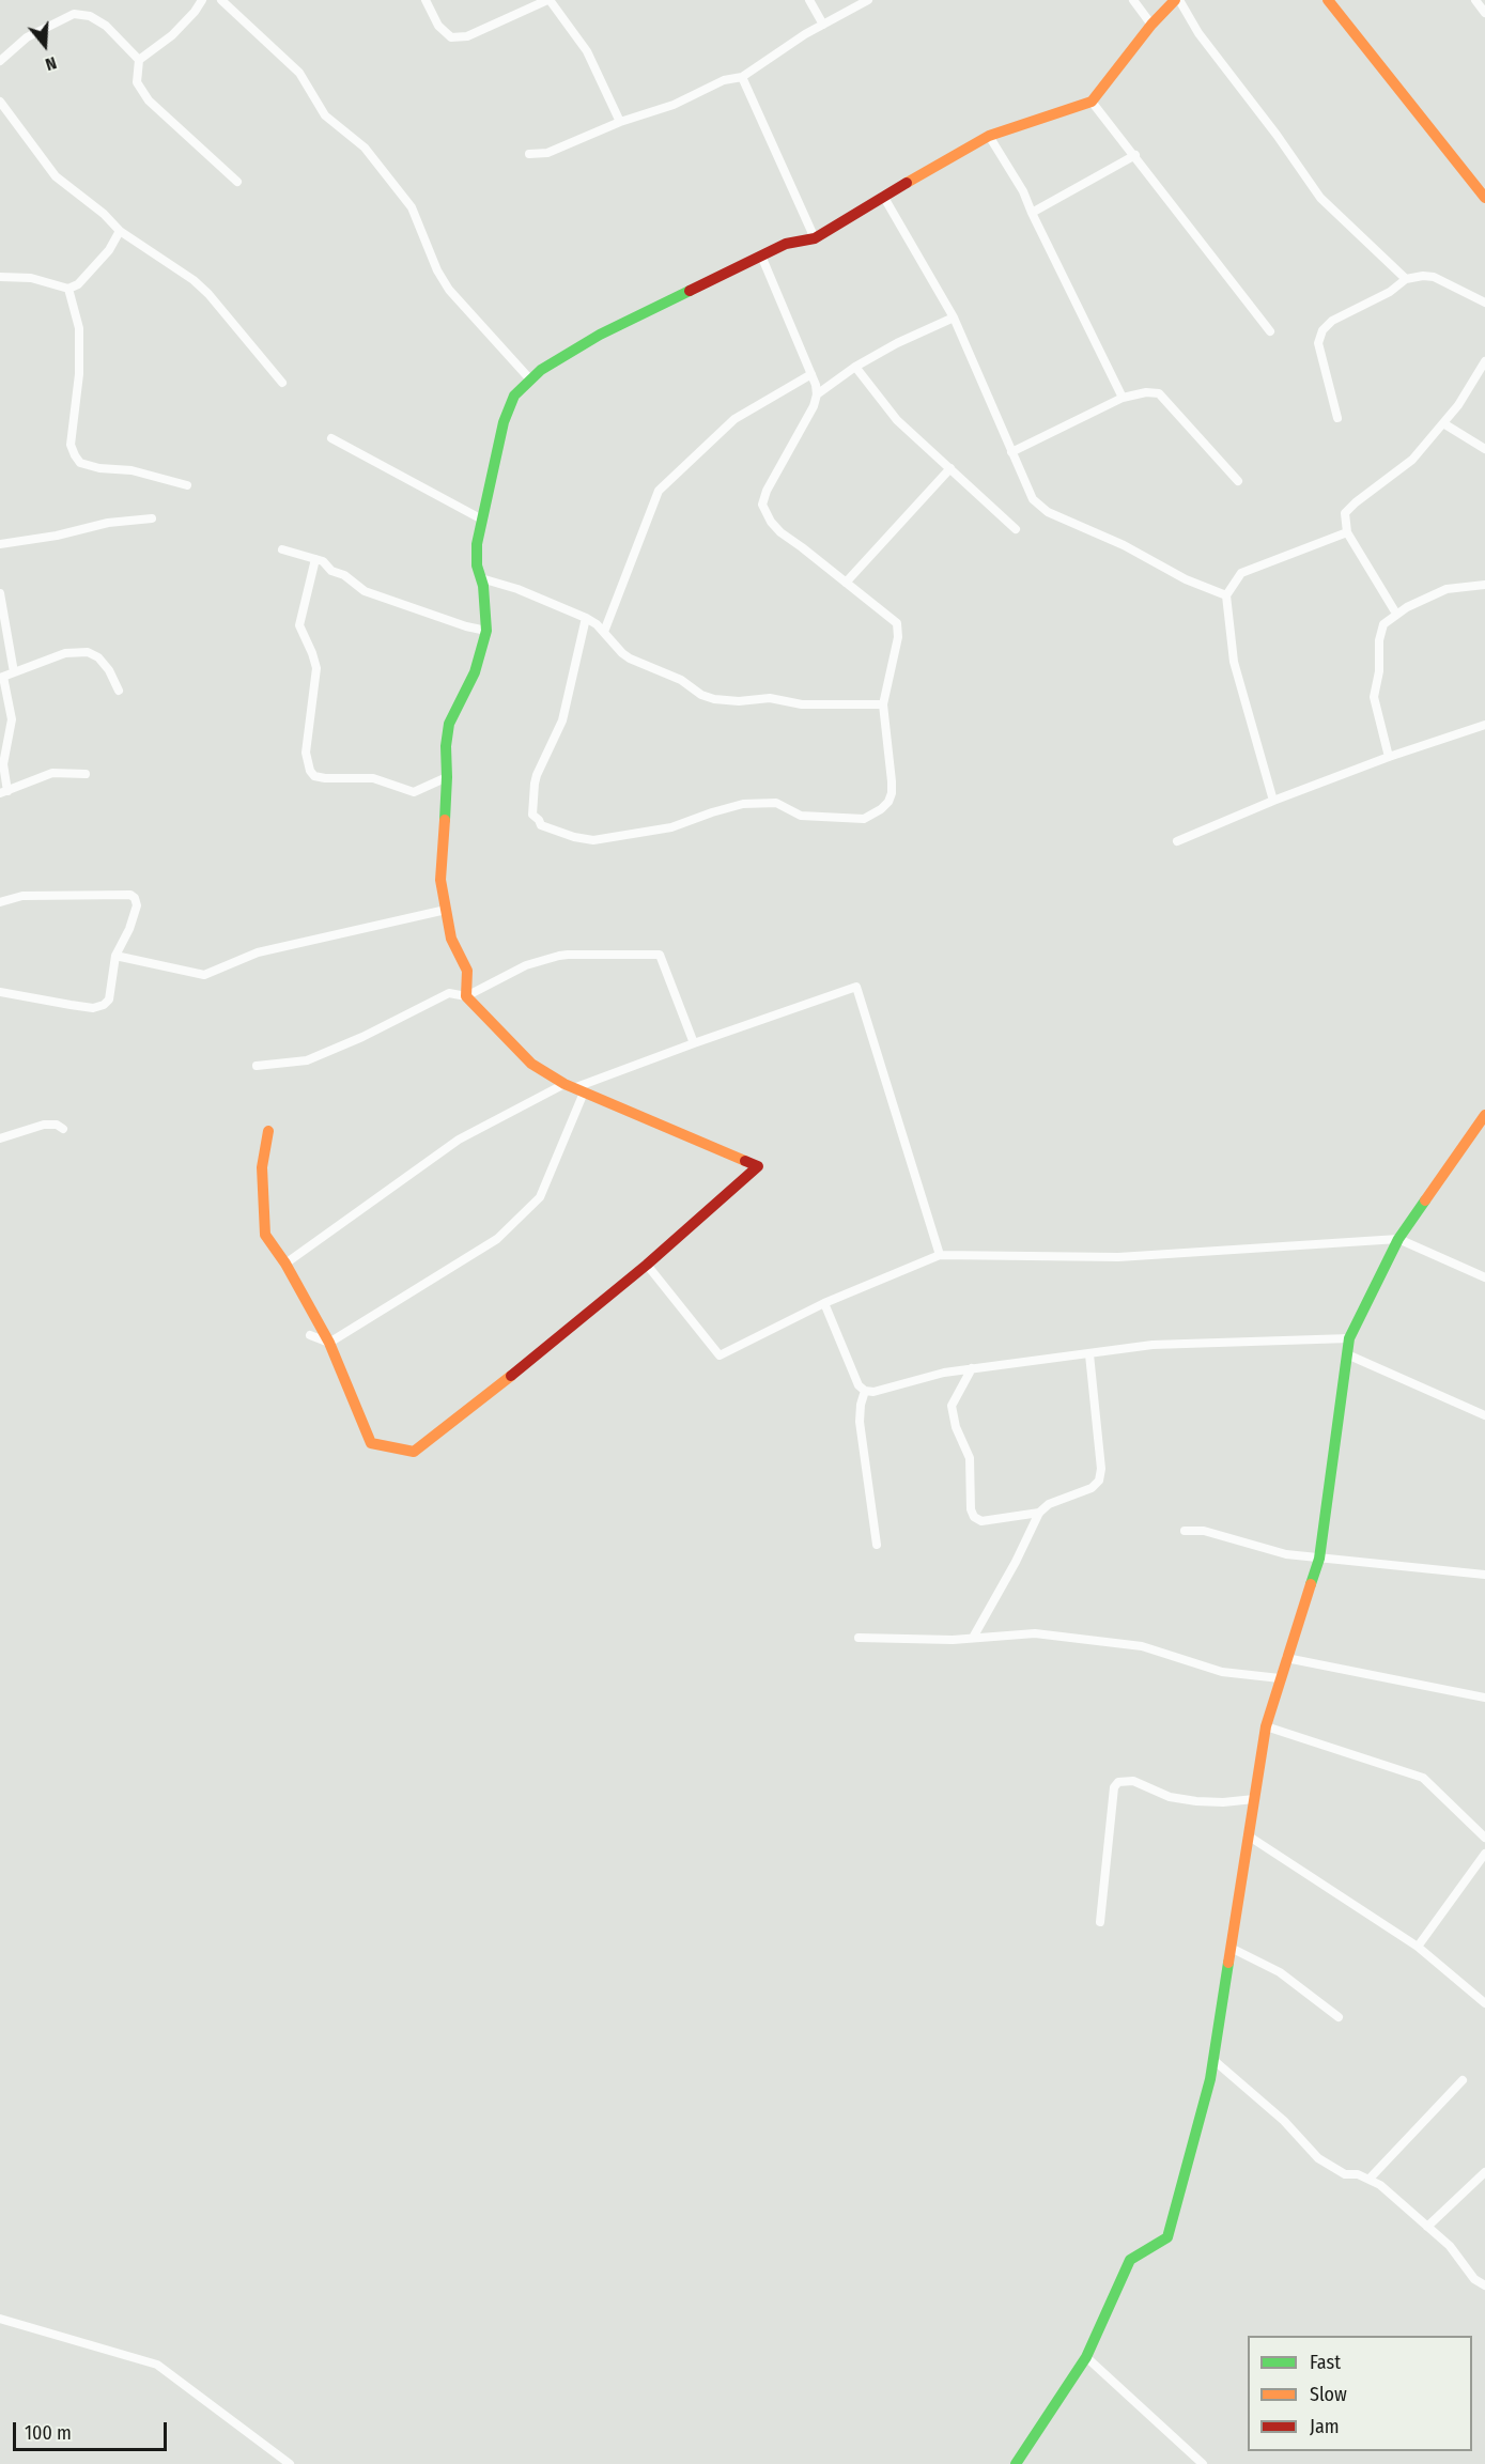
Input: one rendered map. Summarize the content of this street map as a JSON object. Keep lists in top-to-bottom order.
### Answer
{
  "legend": ["Fast", "Slow", "Jam"],
  "scale_bar": "100 m",
  "north": "bottom"
}
